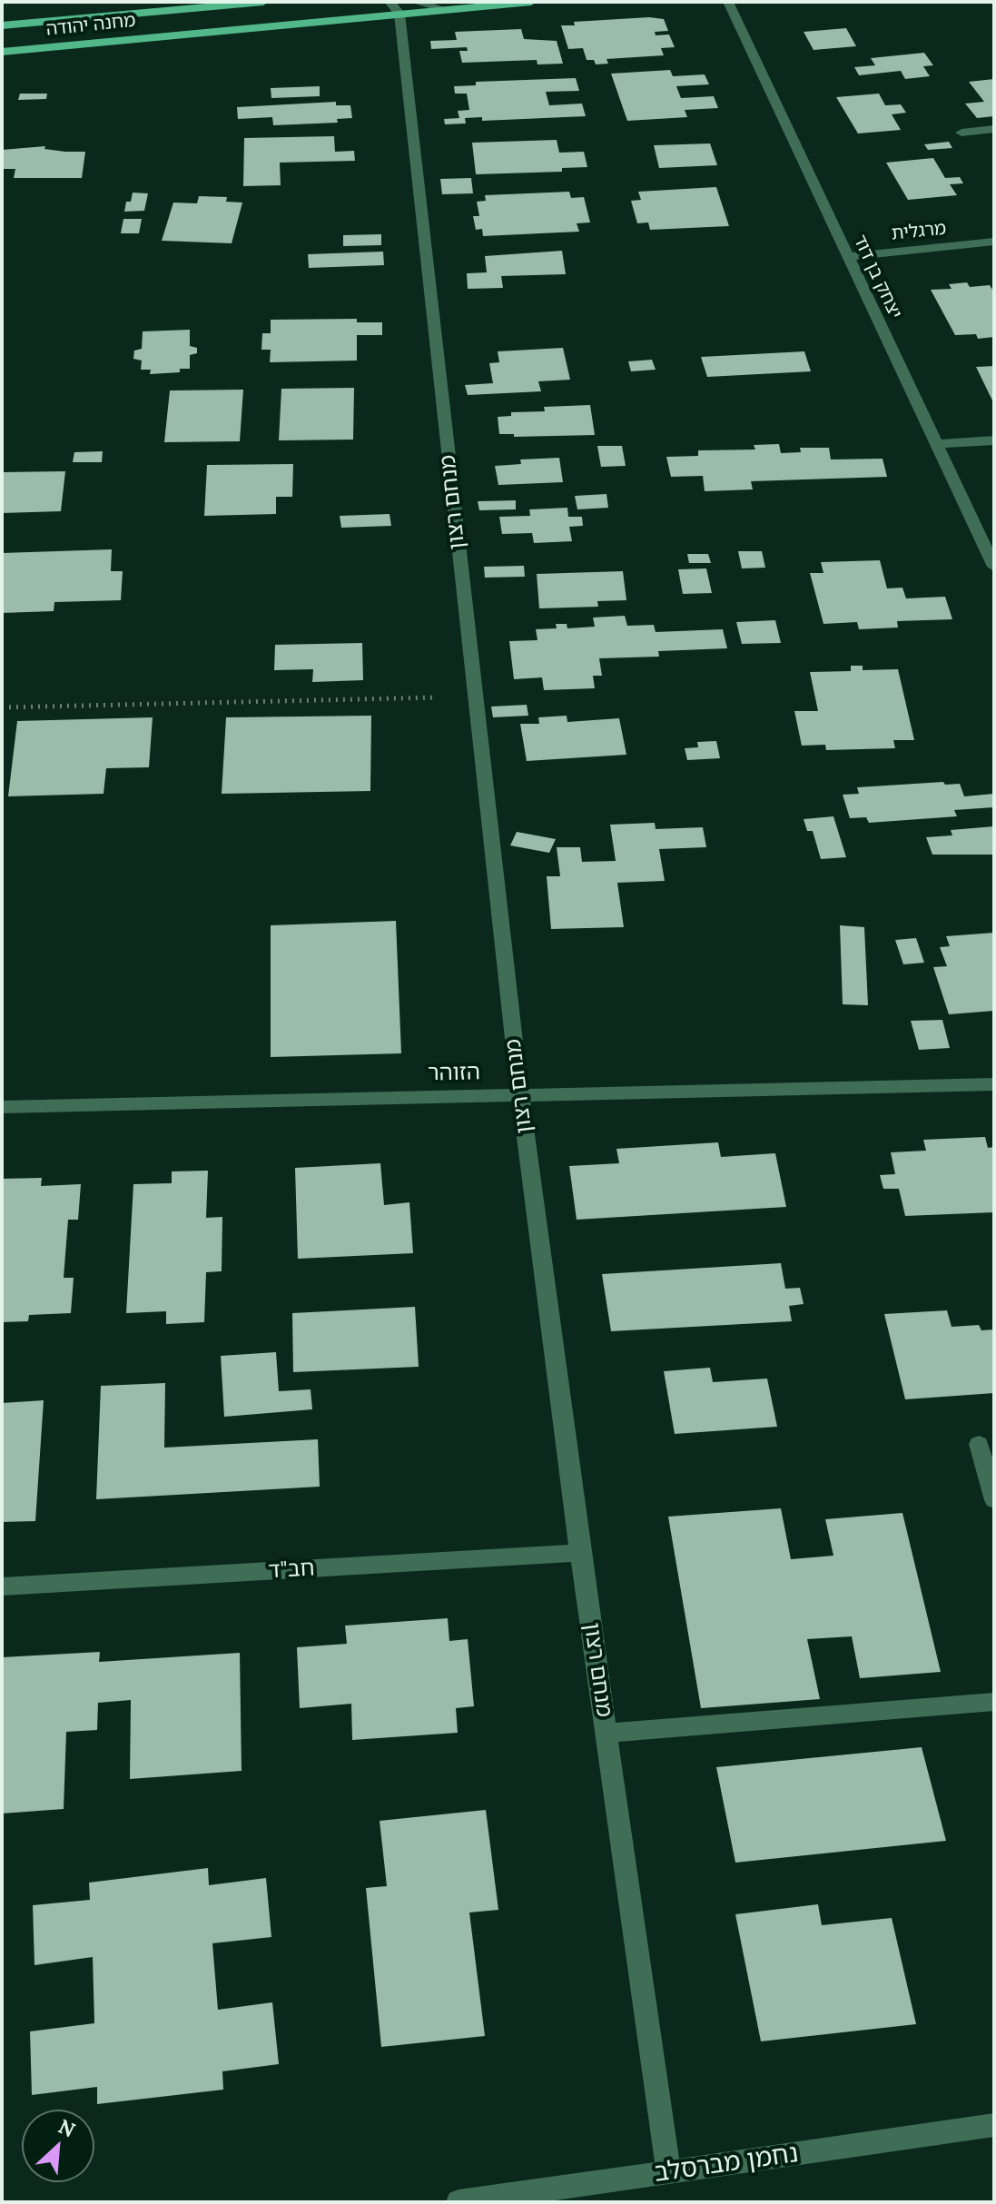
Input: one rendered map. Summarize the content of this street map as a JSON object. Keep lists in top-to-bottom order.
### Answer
{
  "streets": {
    "main road": ["מחנה יהודה"],
    "street": [
      "מרגלית",
      "יצחק בן דוד",
      "מנחם רצון",
      "הזוהר",
      "חב\"ד",
      "נחמן מברסלב"
    ]
  },
  "crossings": [
    ["מחנה יהודה", "מנחם רצון"],
    ["מרגלית", "יצחק בן דוד"],
    ["מנחם רצון", "הזוהר"],
    ["מנחם רצון", "חב\"ד"],
    ["מנחם רצון", "נחמן מברסלב"]
  ],
  "north": "top right"
}
